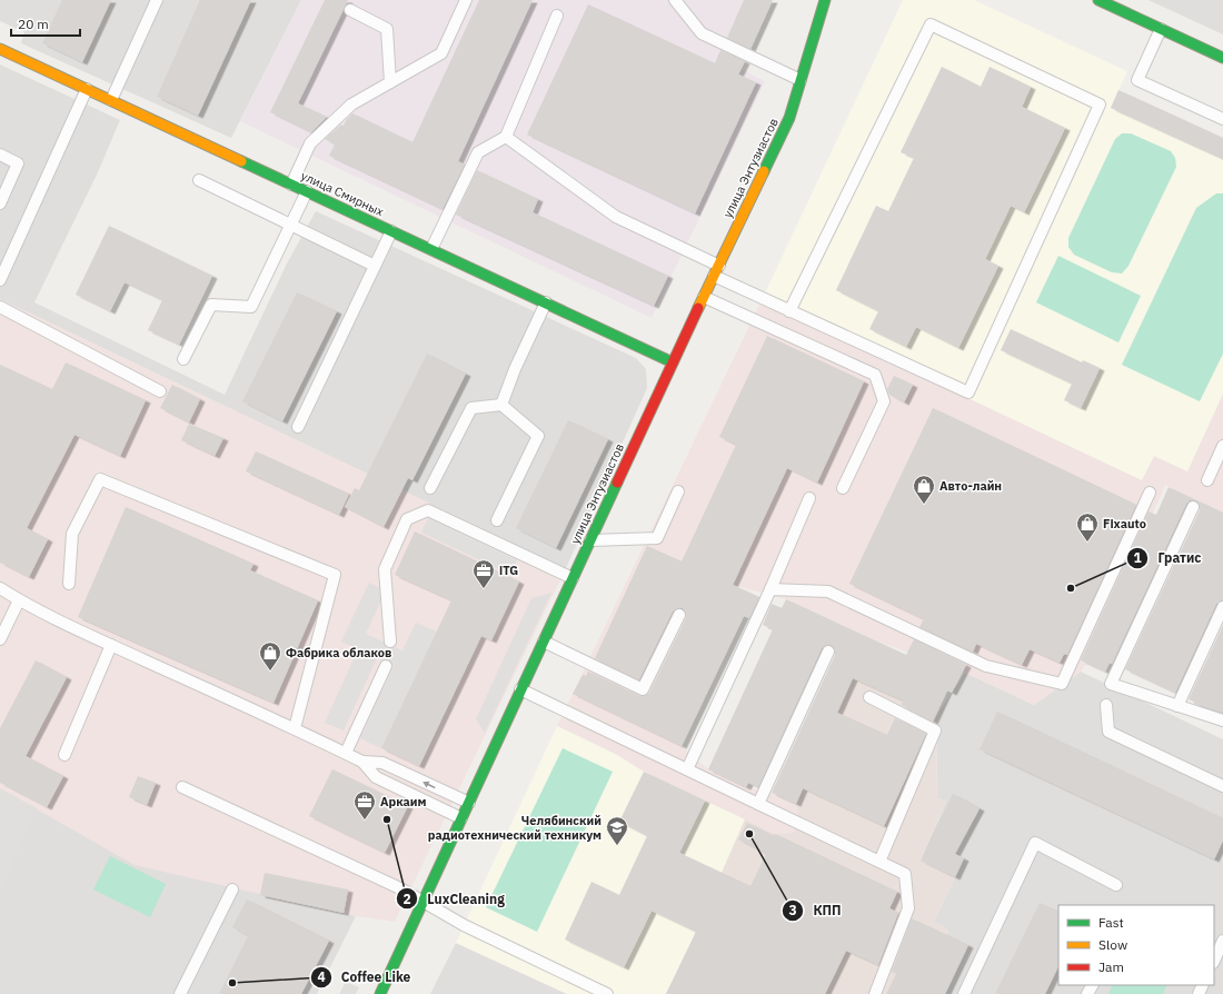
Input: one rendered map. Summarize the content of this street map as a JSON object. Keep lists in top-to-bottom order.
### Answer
{
  "streets": {
    "main road": ["улица Энтузиастов", "улица Смирных"]
  },
  "crossings": [
    ["улица Энтузиастов", "улица Смирных"]
  ],
  "places": {
    "shop": ["Авто-лайн", "Fixauto", "Фабрика облаков"],
    "other": [
      "Гратис",
      "LuxCleaning",
      "КПП",
      "Coffee Like"
    ],
    "office": ["iTG", "Аркаим"],
    "school or university": ["Челябинский радиотехнический техникум"]
  },
  "legend": ["Fast", "Slow", "Jam"],
  "scale_bar": "20 m"
}
